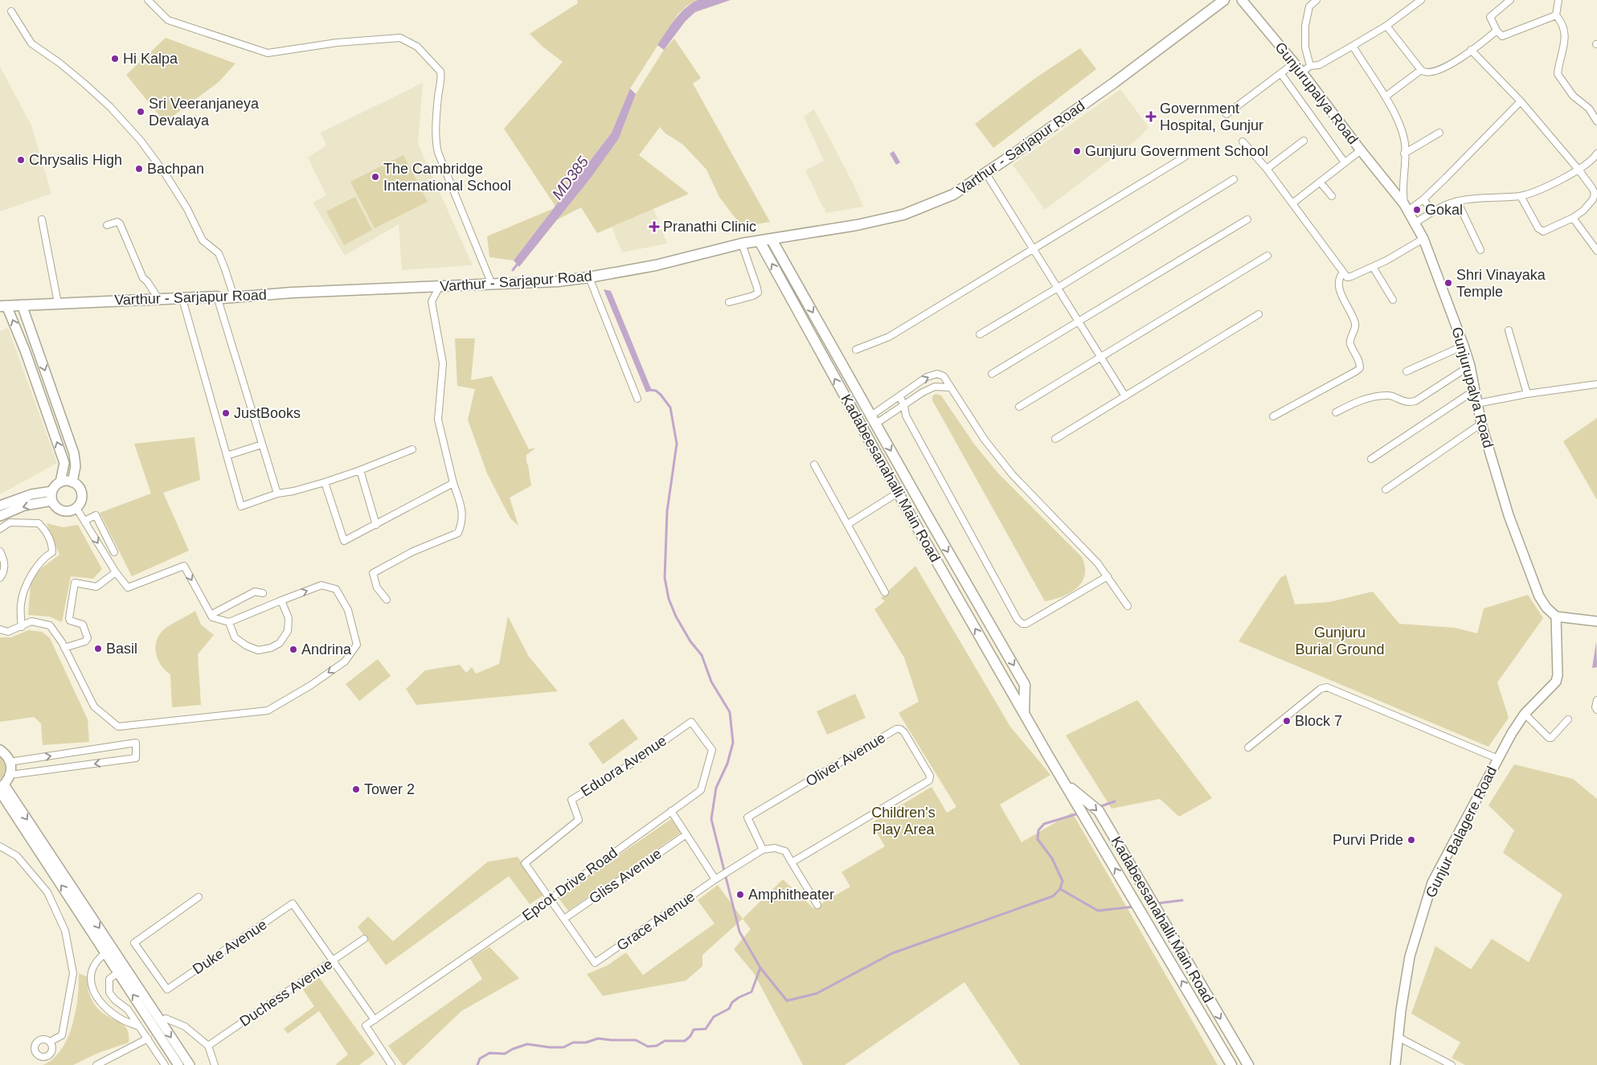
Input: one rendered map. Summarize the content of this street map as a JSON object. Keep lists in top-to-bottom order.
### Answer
{
  "streets": {
    "main road": ["Varthur - Sarjapur Road", "Kadabeesanahalli Main Road"],
    "street": [
      "Gunjurupalya Road",
      "Oliver Avenue",
      "Eduora Avenue",
      "Gunjur Balagere Road",
      "Gliss Avenue",
      "Epcot Drive Road",
      "Grace Avenue",
      "Duke Avenue",
      "Duchess Avenue"
    ]
  },
  "crossings": [
    ["Gunjurupalya Road", "Gunjur Balagere Road"],
    ["Varthur - Sarjapur Road", "Kadabeesanahalli Main Road"],
    ["Oliver Avenue", "Grace Avenue"],
    ["Eduora Avenue", "Epcot Drive Road"],
    ["Gliss Avenue", "Grace Avenue"],
    ["Duke Avenue", "Duchess Avenue"]
  ],
  "water": ["MD385"],
  "parks": ["Gunjuru Burial Ground", "Children's Play Area"],
  "places": {
    "other": [
      "Hi Kalpa",
      "Sri Veeranjaneya Devalaya",
      "Gunjuru Government School",
      "Chrysalis High",
      "Bachpan",
      "The Cambridge International School",
      "Gokal",
      "Shri Vinayaka Temple",
      "JustBooks",
      "Basil",
      "Andrina",
      "Block 7",
      "Tower 2",
      "Purvi Pride",
      "Amphitheater"
    ],
    "health": ["Government Hospital, Gunjur", "Pranathi Clinic"]
  }
}
